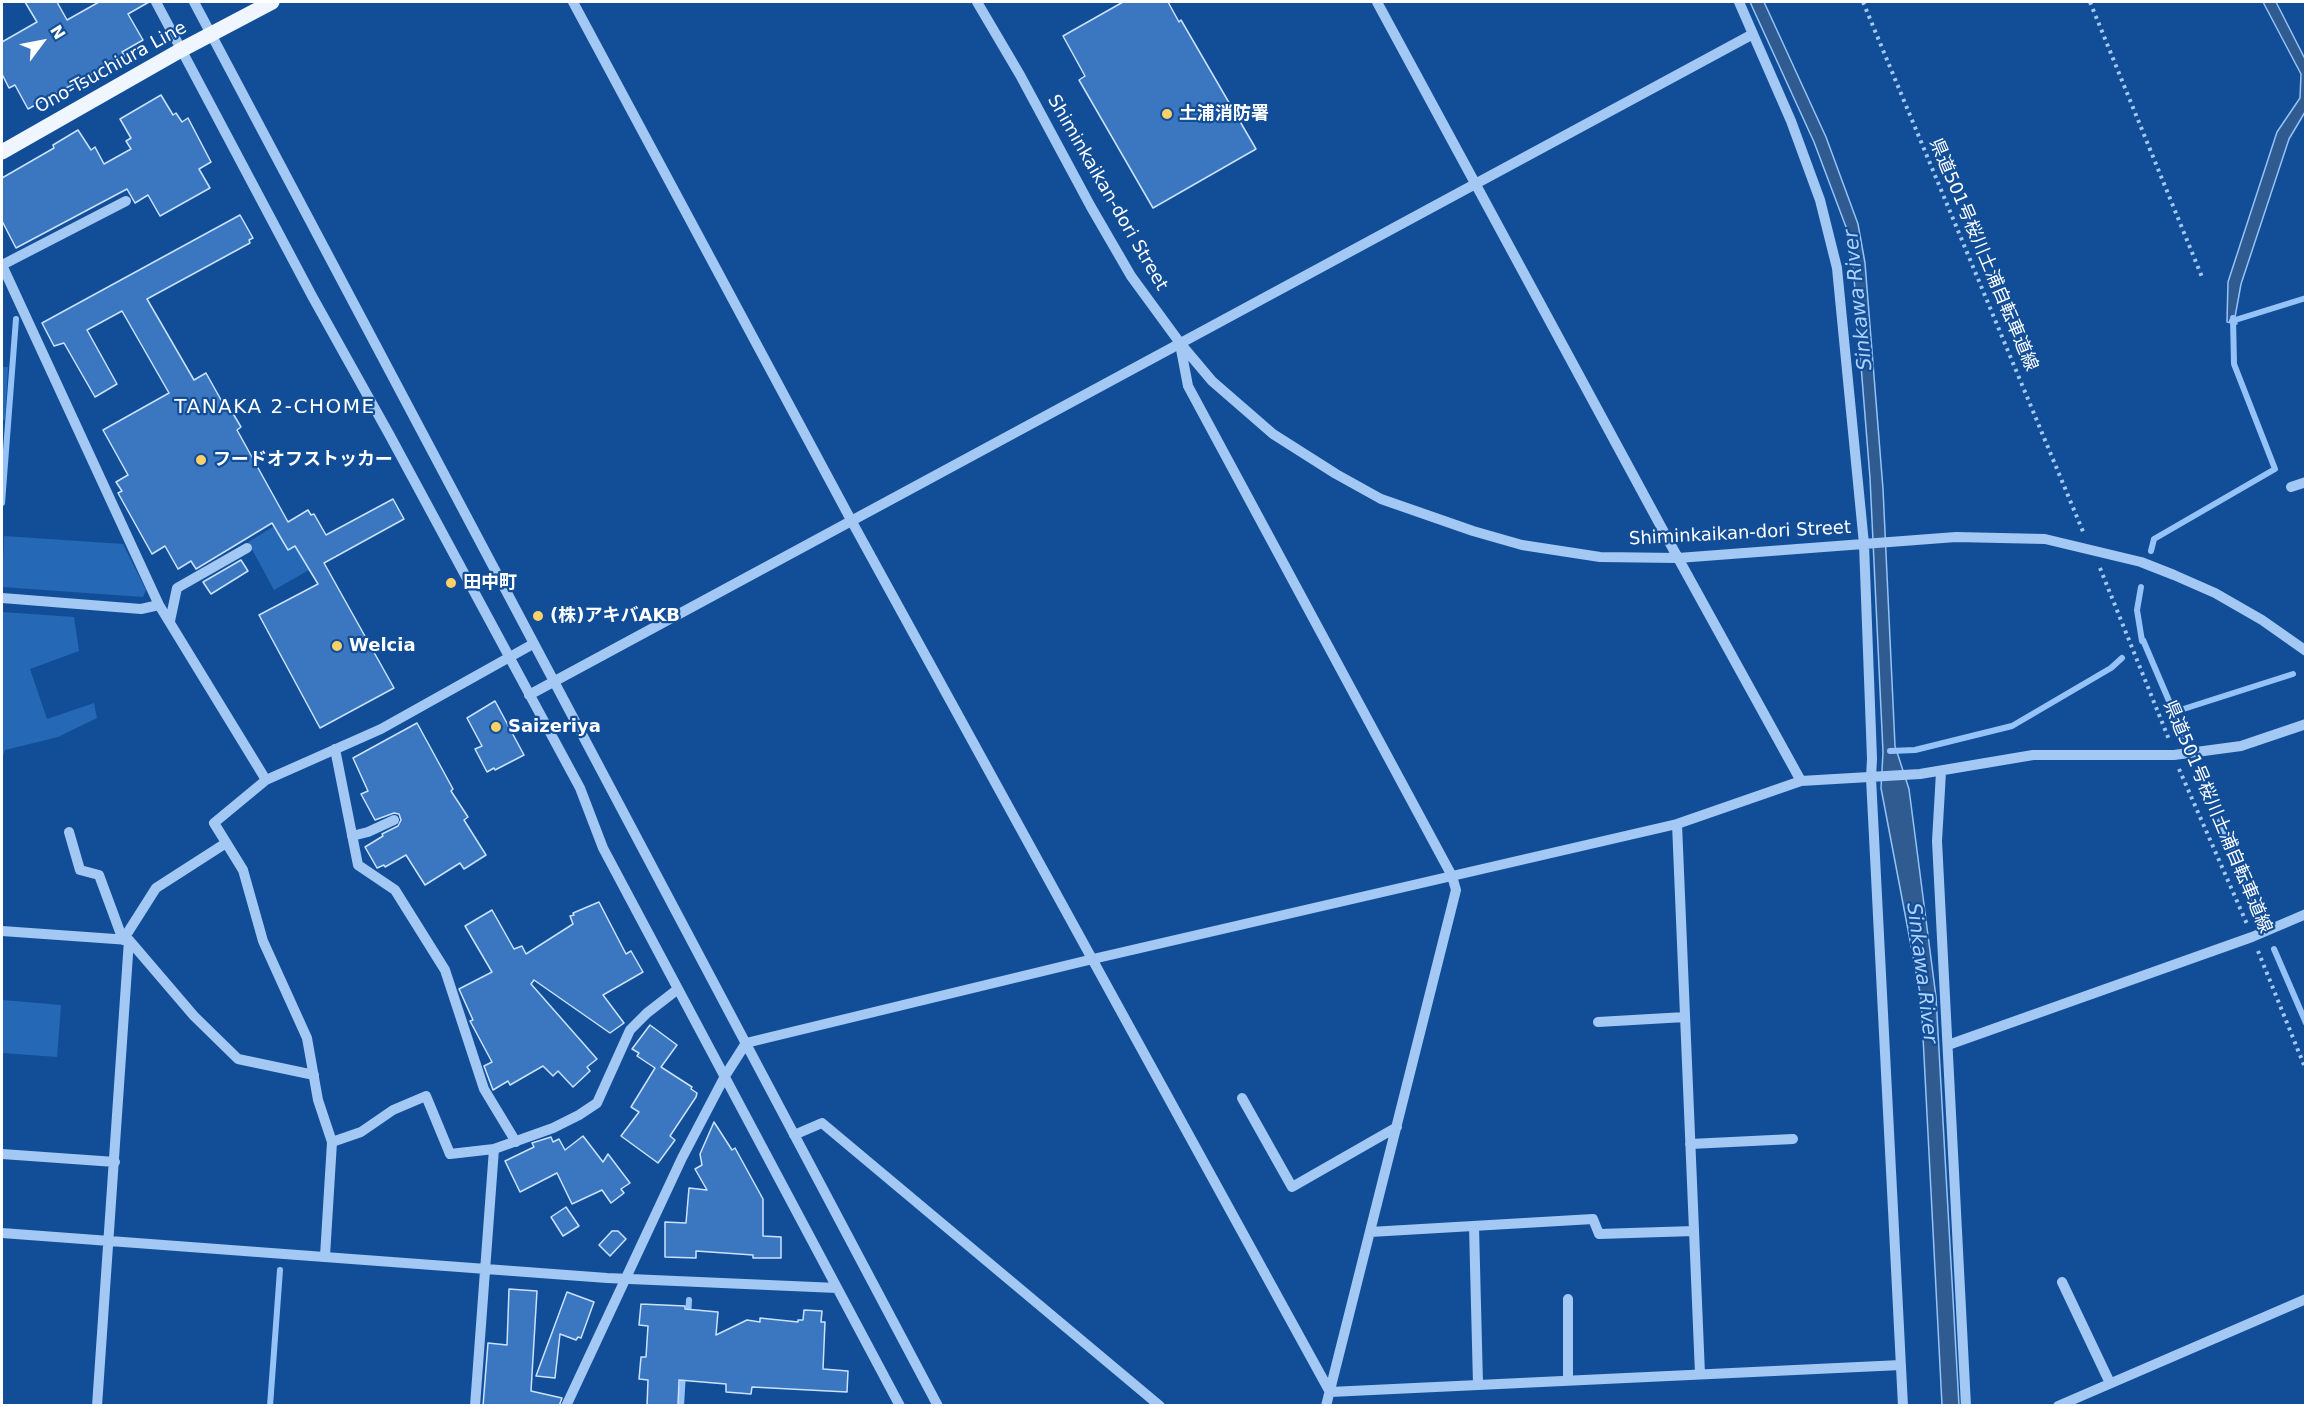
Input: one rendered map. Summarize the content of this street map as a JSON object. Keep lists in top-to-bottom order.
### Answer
{
  "streets": {
    "main road": ["Ono-Tsuchiura Line"],
    "street": ["Shiminkaikan-dori Street"],
    "path": ["県道501号桜川土浦自転車道線"]
  },
  "districts": ["TANAKA 2-CHOME"],
  "water": ["Sinkawa River"],
  "places": [
    "土浦消防署",
    "フードオフストッカー",
    "田中町",
    "(株)アキバAKB",
    "Welcia",
    "Saizeriya"
  ],
  "north": "top right"
}
